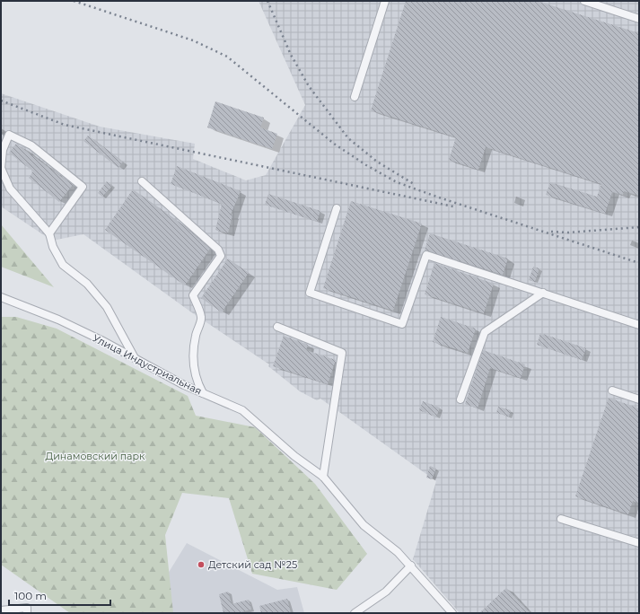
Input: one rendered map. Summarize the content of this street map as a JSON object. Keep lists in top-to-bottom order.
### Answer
{
  "streets": {
    "lane": ["Улица Индустриальная"]
  },
  "parks": ["Динамовский парк"],
  "places": ["Детский сад №25"],
  "scale_bar": "100 m"
}
